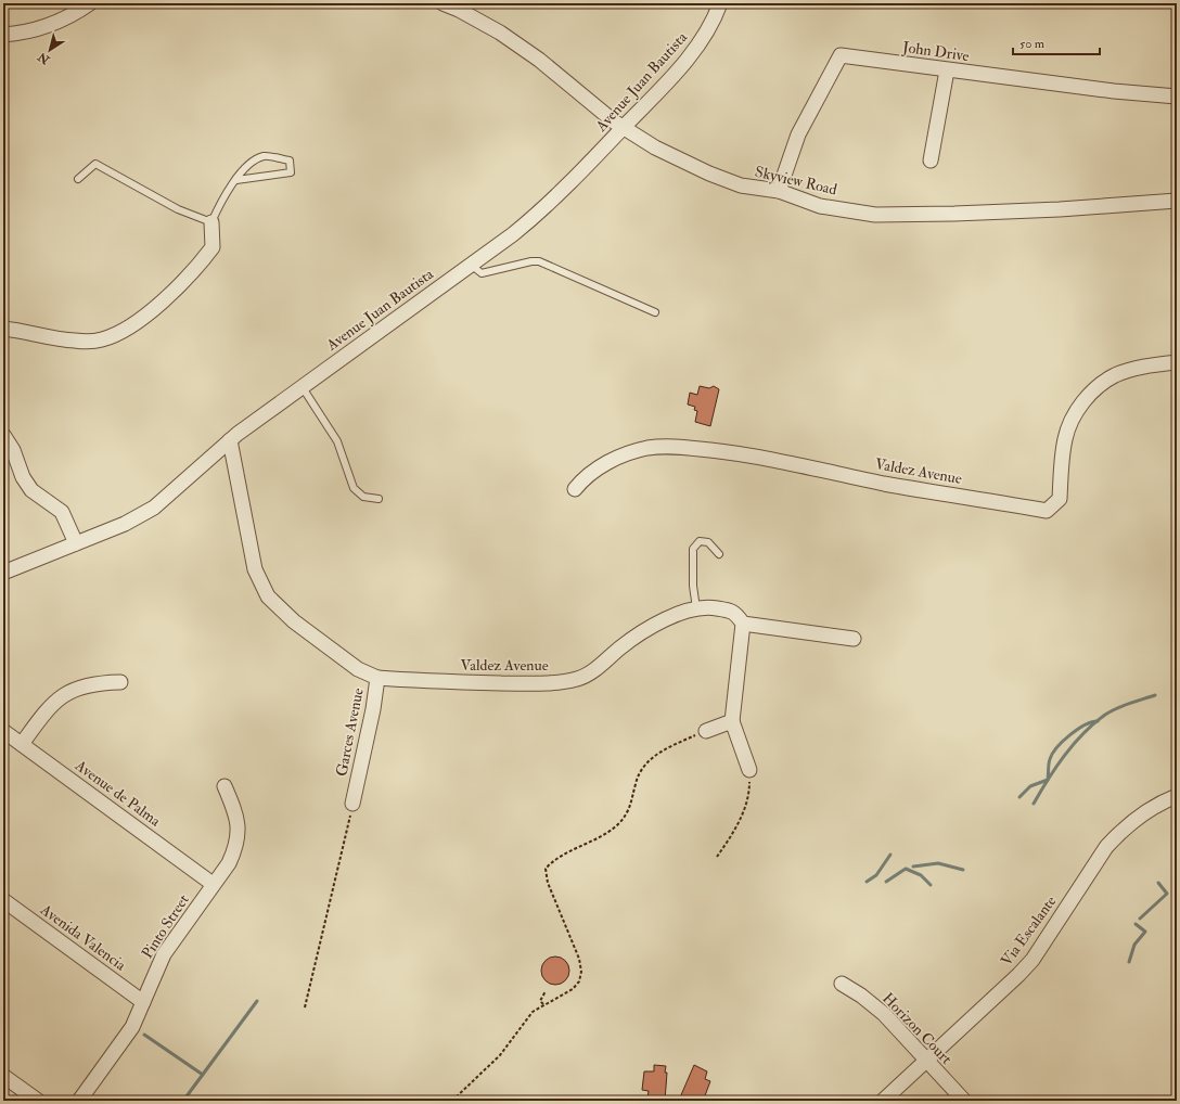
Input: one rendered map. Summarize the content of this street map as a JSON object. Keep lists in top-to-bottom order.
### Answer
{
  "streets": {
    "street": [
      "John Drive",
      "Avenue Juan Bautista",
      "Skyview Road",
      "Valdez Avenue",
      "Garces Avenue",
      "Avenue de Palma",
      "Pinto Street",
      "Via Escalante",
      "Avenida Valencia",
      "Horizon Court"
    ]
  },
  "crossings": [
    ["John Drive", "Skyview Road"],
    ["Avenue Juan Bautista", "Skyview Road"],
    ["Avenue Juan Bautista", "Garces Avenue"],
    ["Valdez Avenue", "Garces Avenue"],
    ["Avenue de Palma", "Pinto Street"],
    ["Pinto Street", "Avenida Valencia"],
    ["Via Escalante", "Horizon Court"]
  ],
  "scale_bar": "50 m",
  "north": "bottom left"
}
